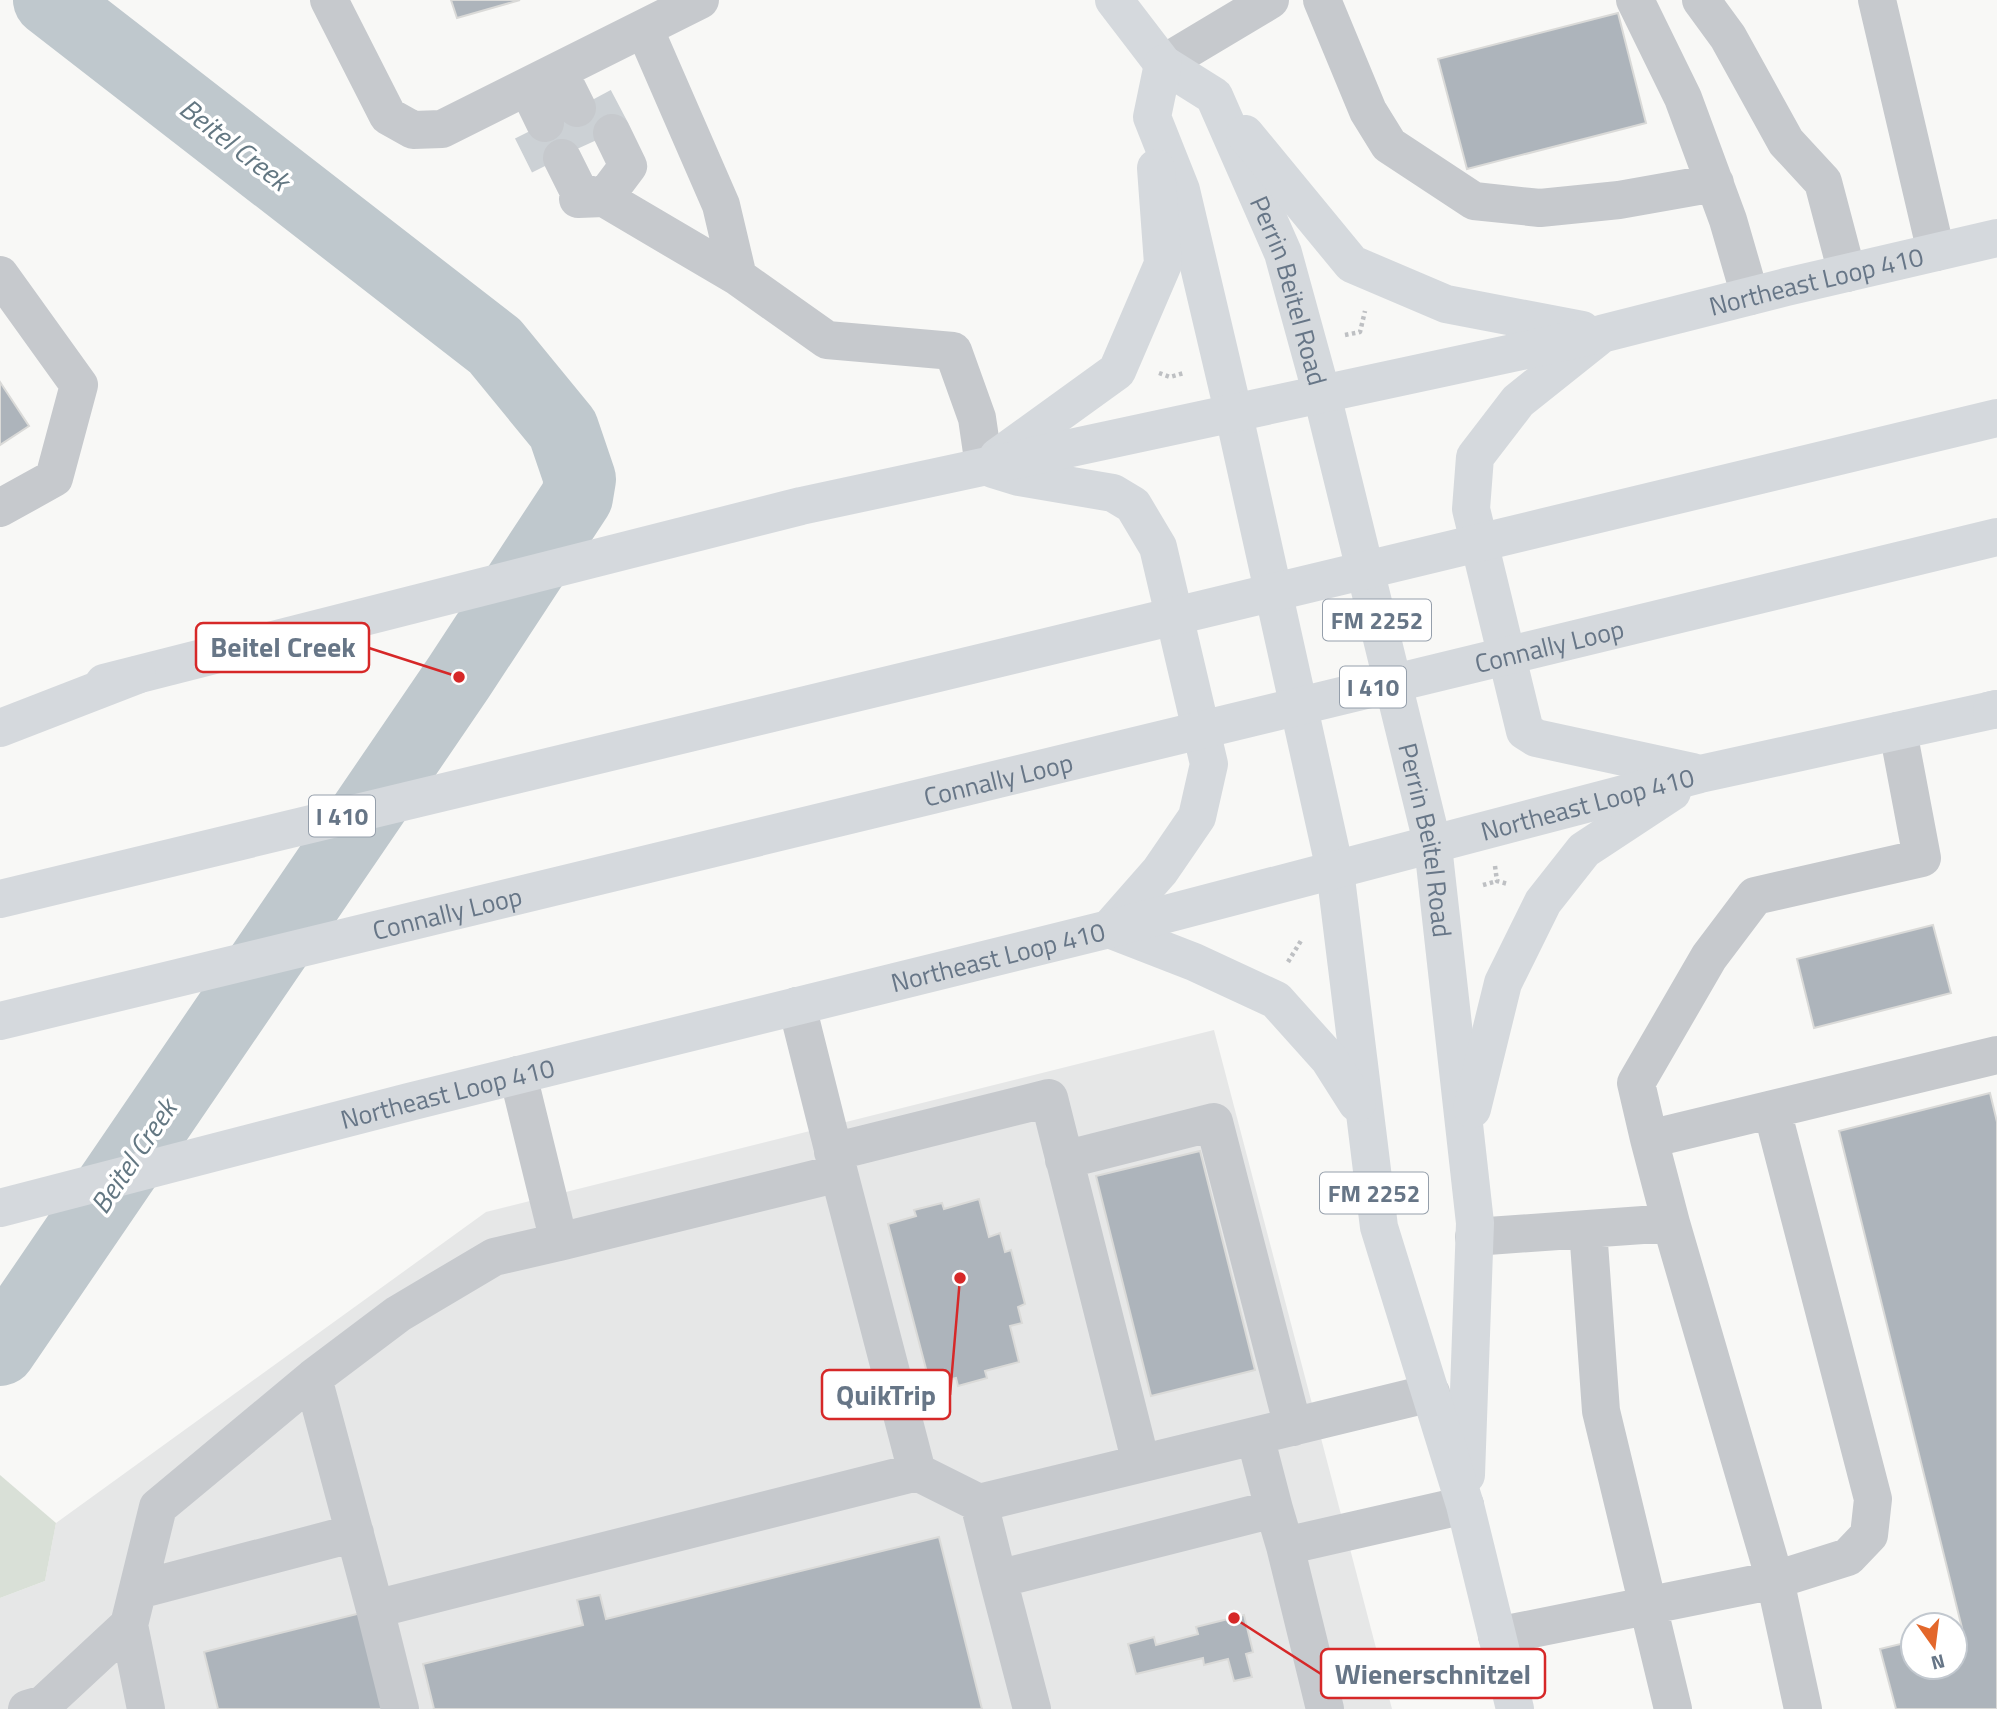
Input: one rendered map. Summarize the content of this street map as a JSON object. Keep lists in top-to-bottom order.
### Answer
{
  "streets": {
    "main road": [
      "Northeast Loop 410",
      "Perrin Beitel Road",
      "FM 2252",
      "Connally Loop",
      "I 410"
    ]
  },
  "crossings": [
    ["Northeast Loop 410", "Perrin Beitel Road"]
  ],
  "water": ["Beitel Creek"],
  "places": ["Beitel Creek", "QuikTrip", "Wienerschnitzel"],
  "north": "bottom"
}
